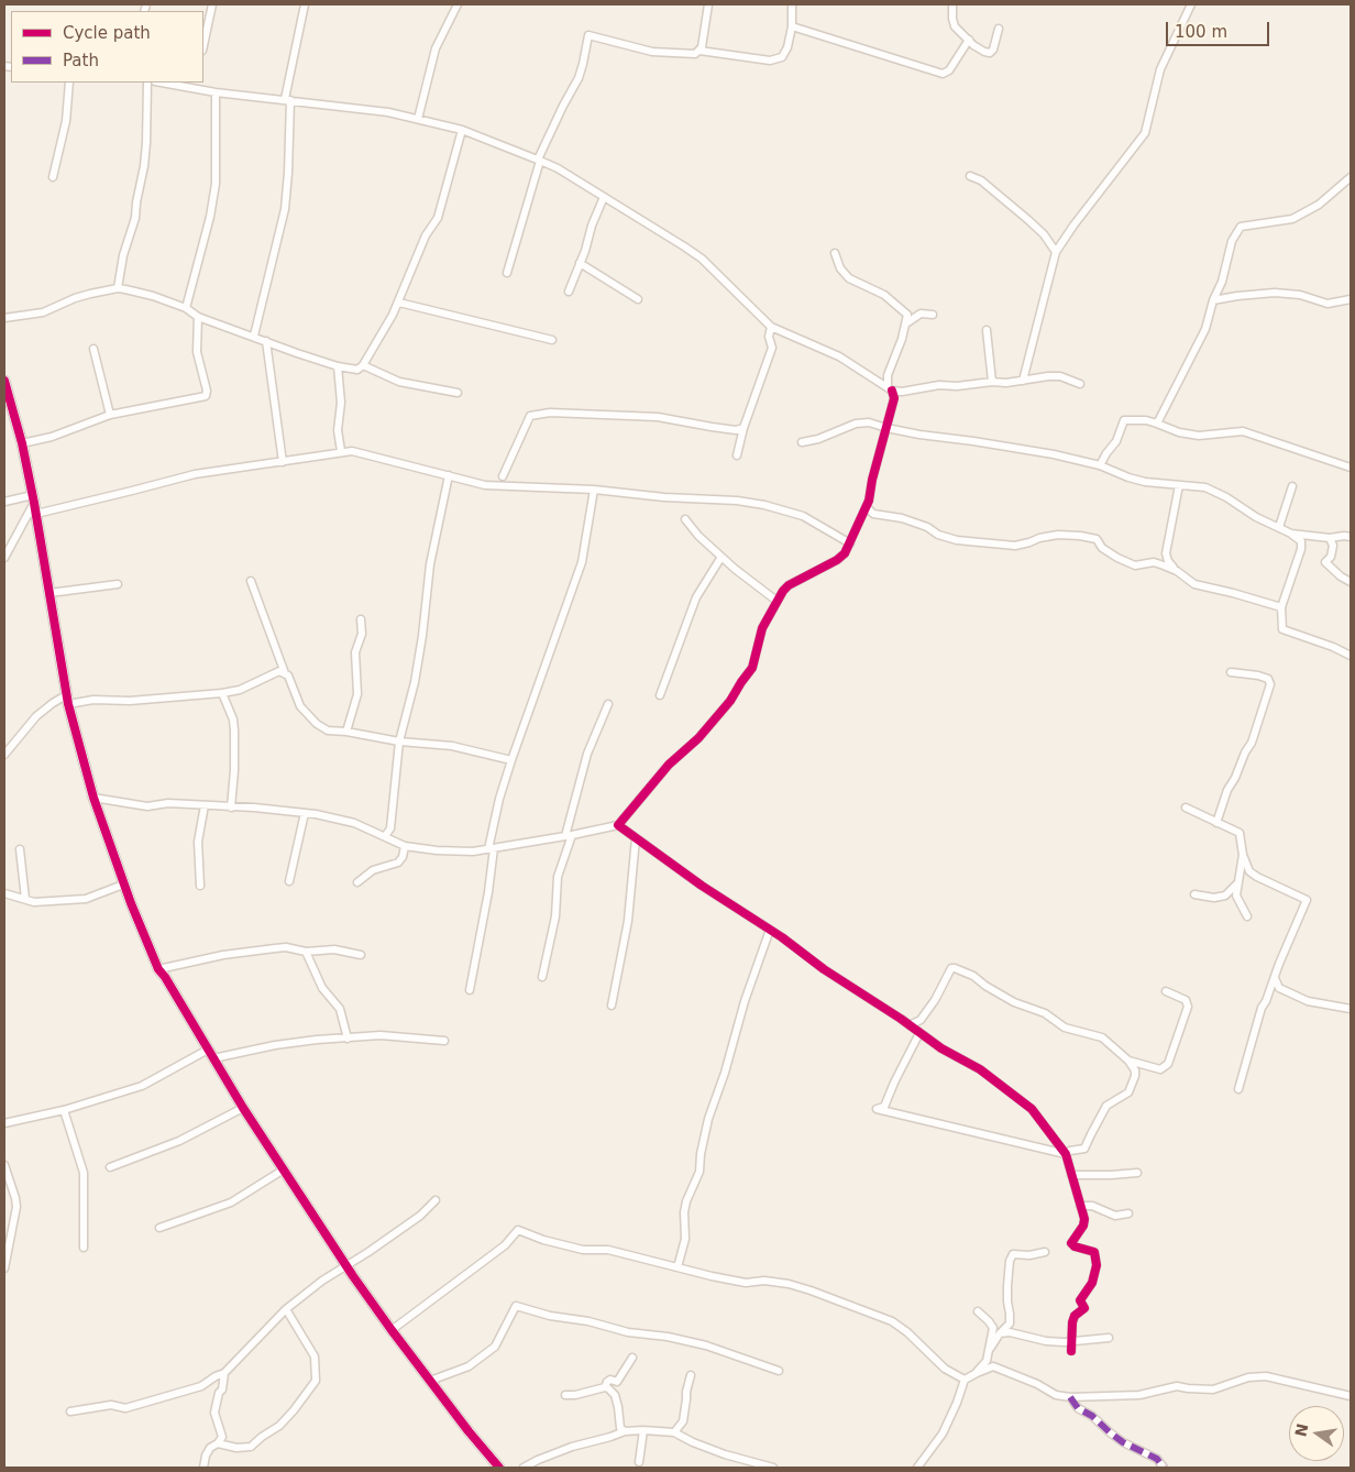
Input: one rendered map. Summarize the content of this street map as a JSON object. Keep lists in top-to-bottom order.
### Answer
{
  "legend": ["Cycle path", "Path"],
  "scale_bar": "100 m",
  "north": "left"
}
